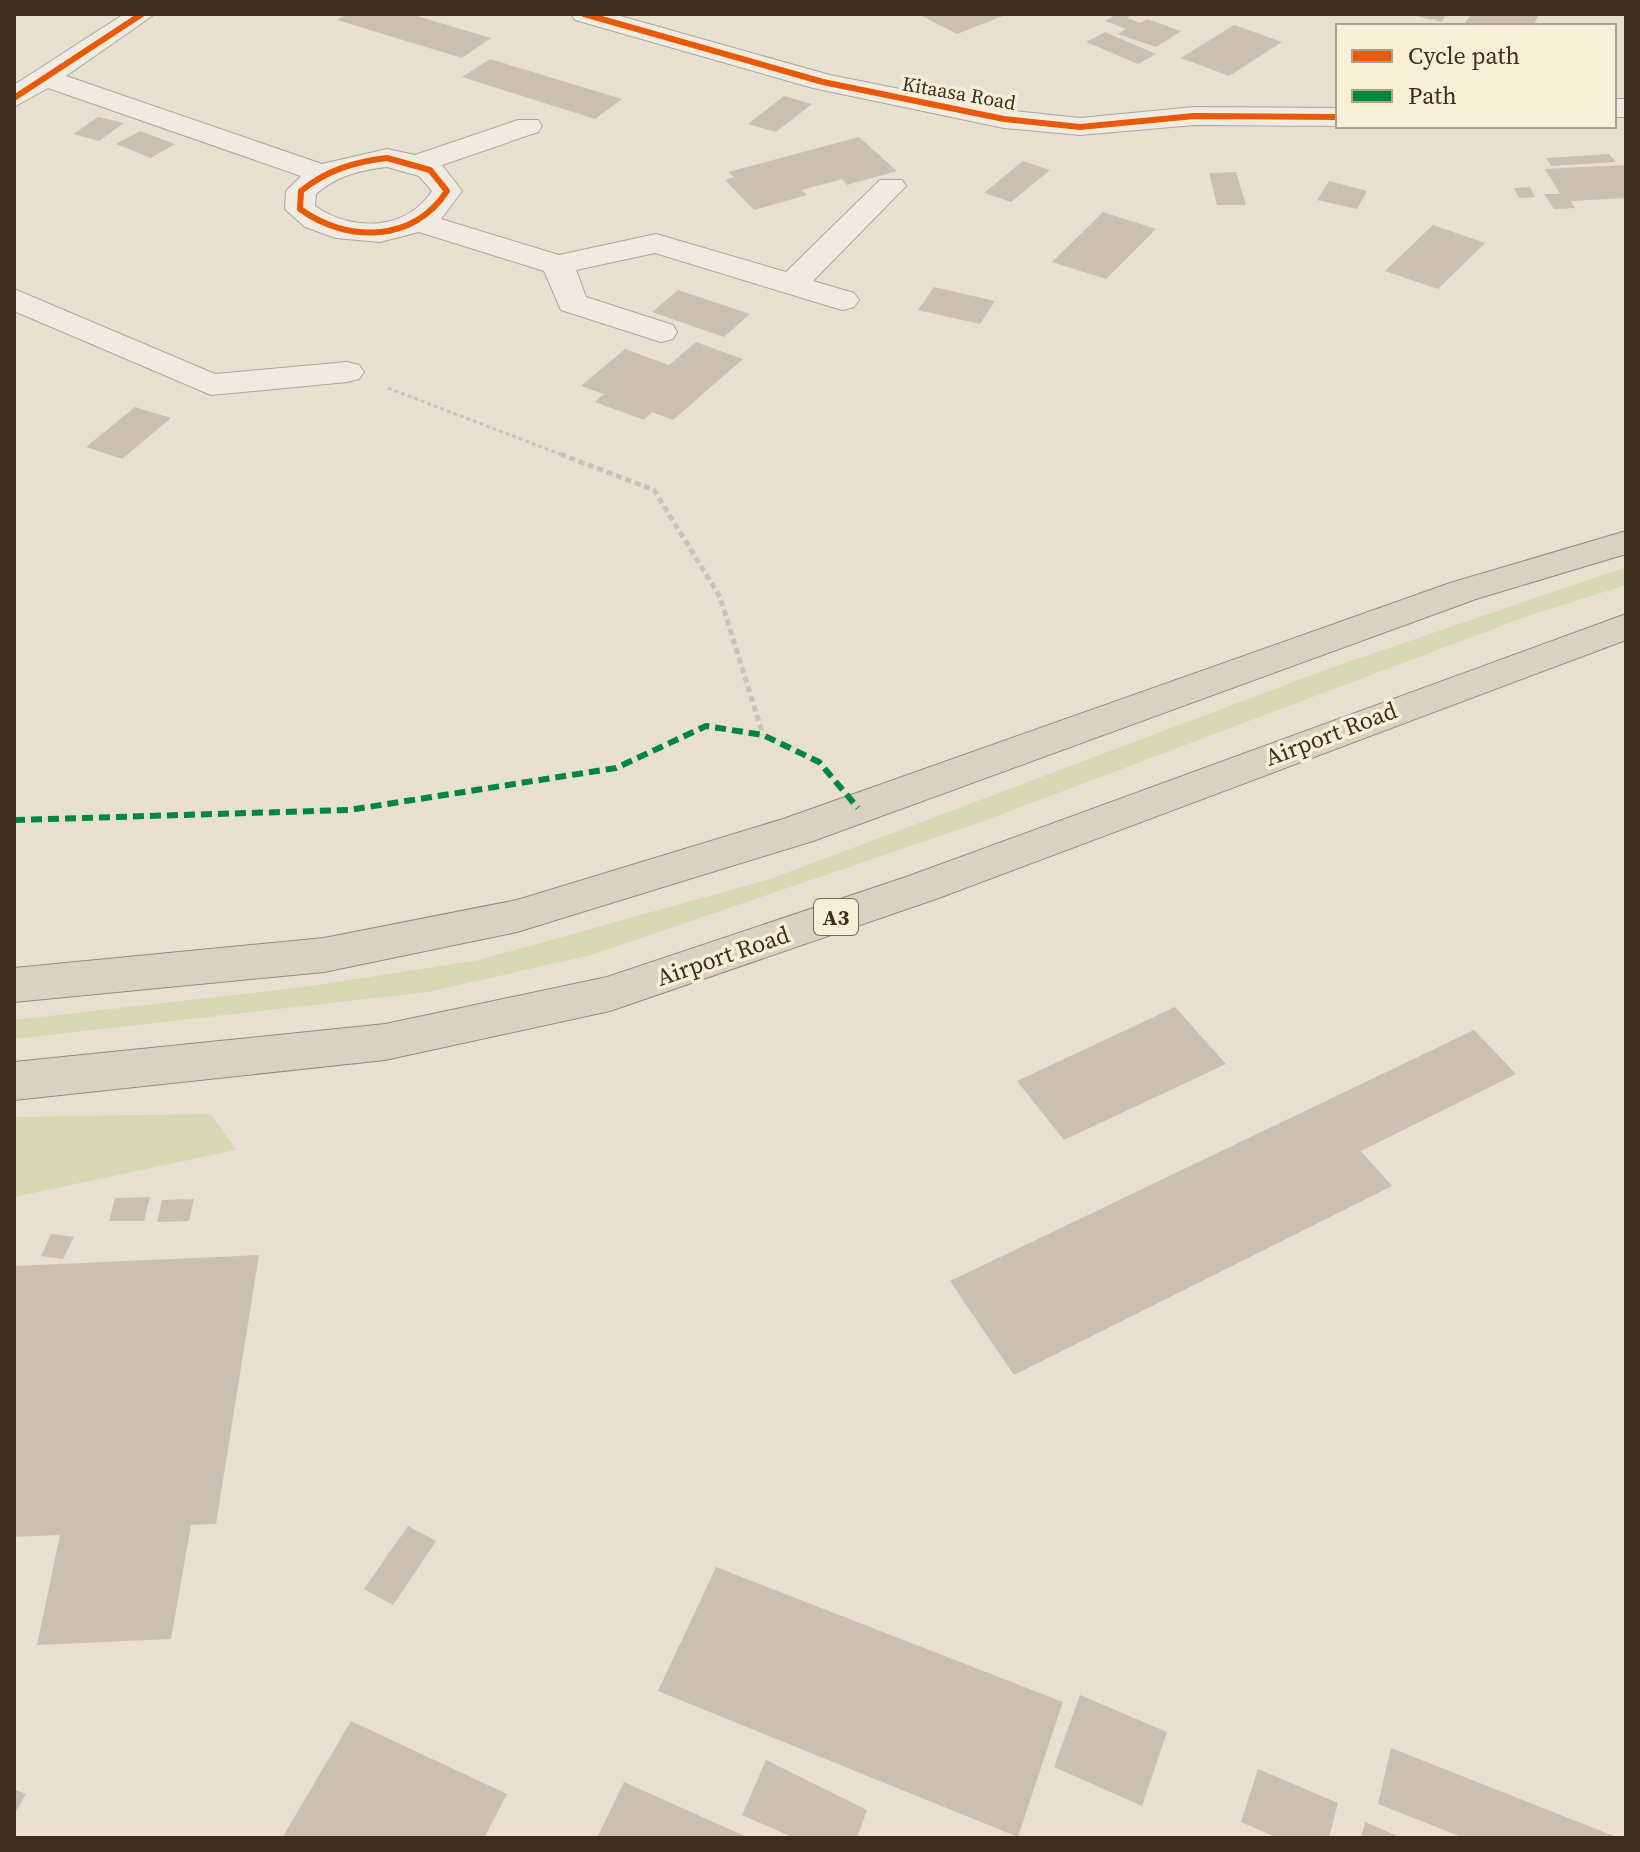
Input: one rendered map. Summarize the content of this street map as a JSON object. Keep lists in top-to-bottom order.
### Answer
{
  "streets": {
    "highway": ["Airport Road", "A3"],
    "street": ["Kitaasa Road"]
  },
  "legend": ["Cycle path", "Path"]
}
